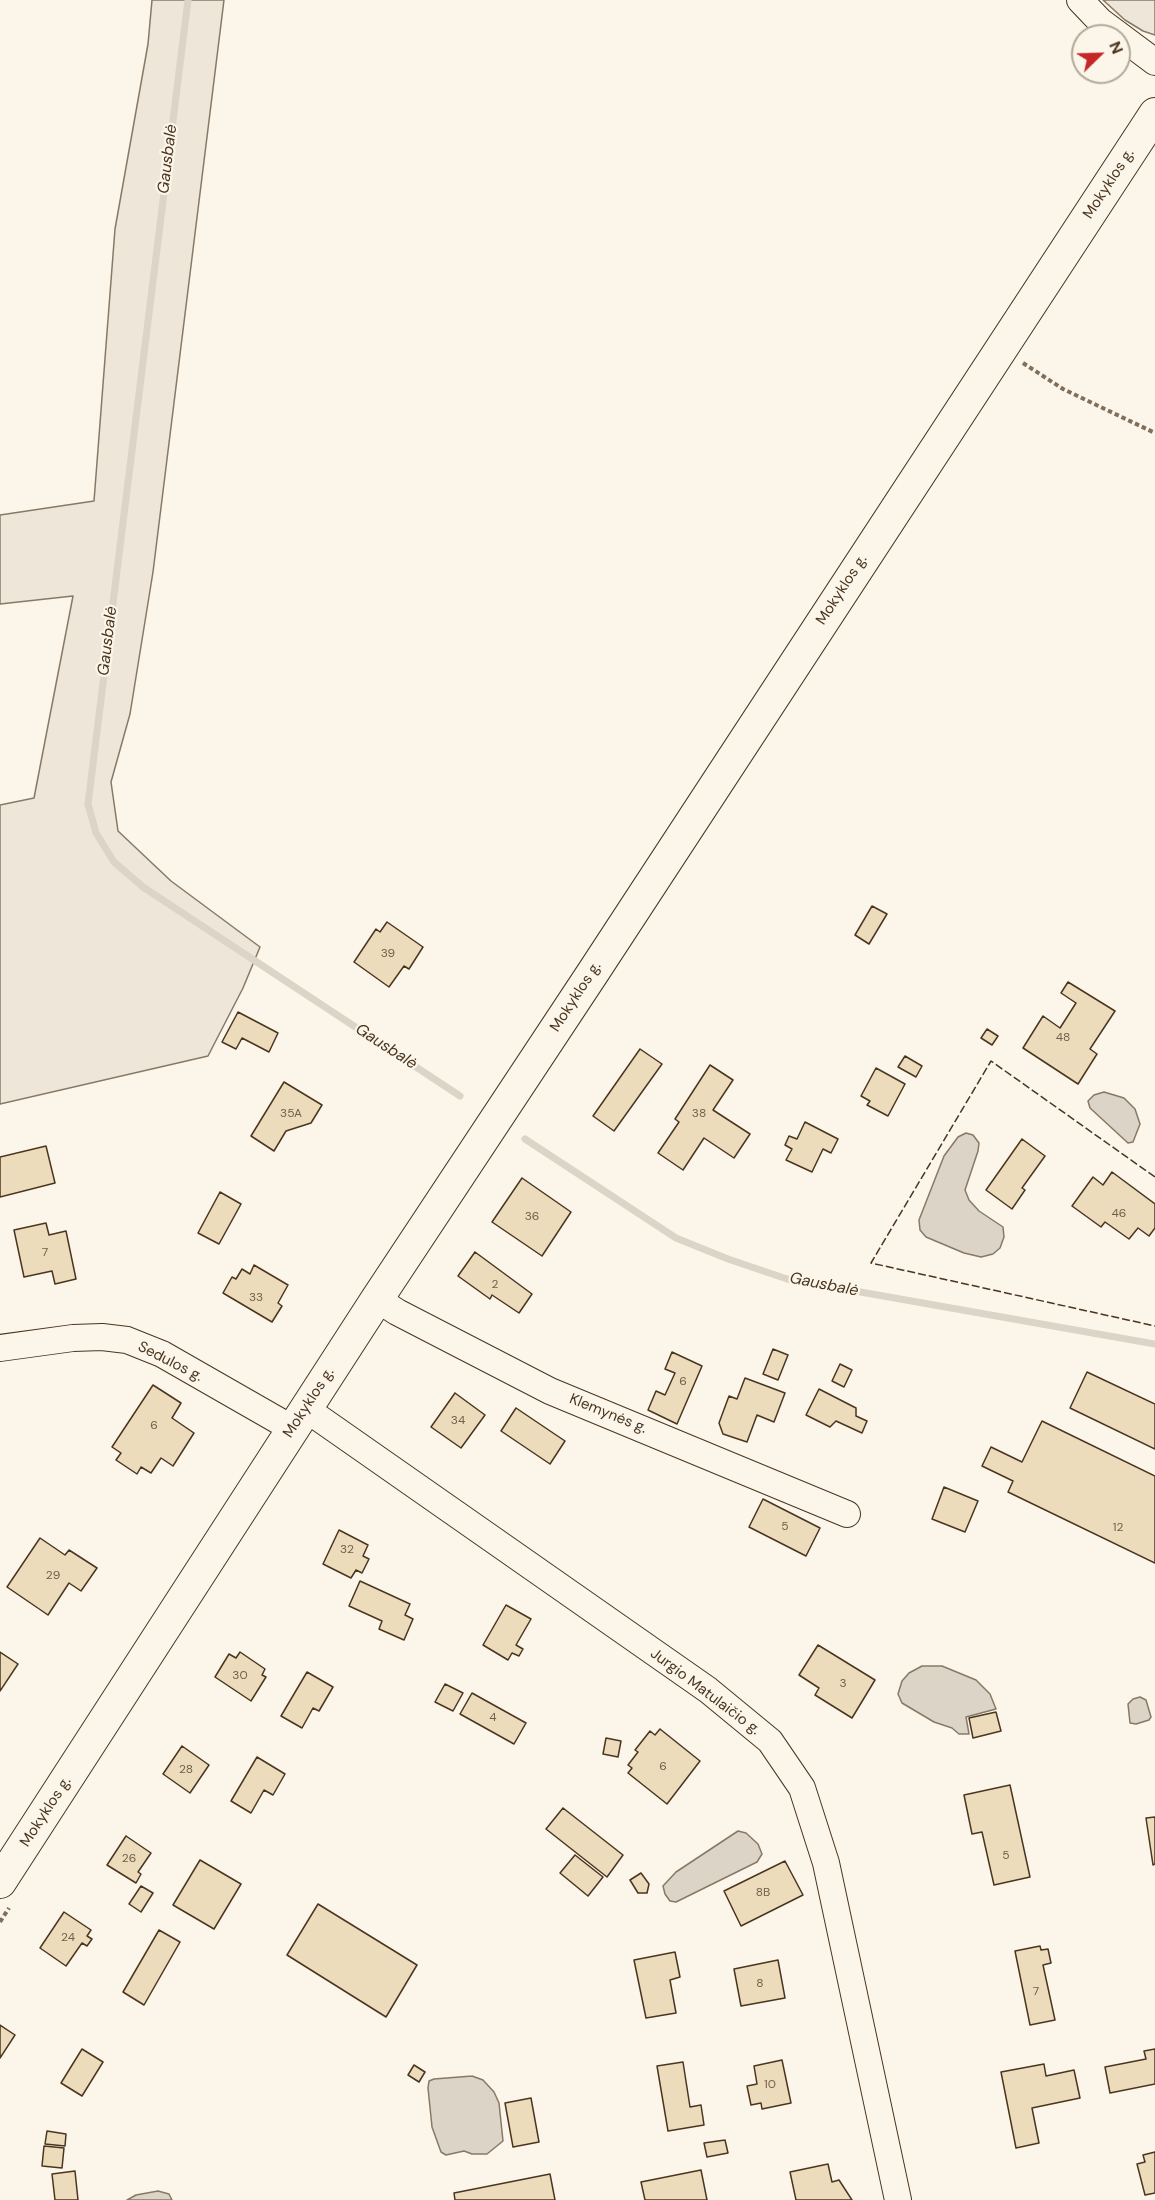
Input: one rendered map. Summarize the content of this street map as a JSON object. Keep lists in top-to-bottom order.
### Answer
{
  "streets": {
    "main road": ["Mokyklos g."],
    "street": ["Sedulos g.", "Klemynės g.", "Jurgio Matulaičio g."]
  },
  "crossings": [
    ["Mokyklos g.", "Sedulos g."],
    ["Mokyklos g.", "Klemynės g."],
    ["Mokyklos g.", "Jurgio Matulaičio g."],
    ["Sedulos g.", "Jurgio Matulaičio g."]
  ],
  "water": ["Gausbalė"],
  "house_numbers": [
    "39",
    "48",
    "35A",
    "38",
    "46",
    "36",
    "7",
    "2",
    "33",
    "6",
    "34",
    "6",
    "5",
    "12",
    "32",
    "29",
    "30",
    "3",
    "4",
    "6",
    "28",
    "5",
    "26",
    "8B",
    "24",
    "8",
    "7",
    "10"
  ],
  "north": "top right"
}
